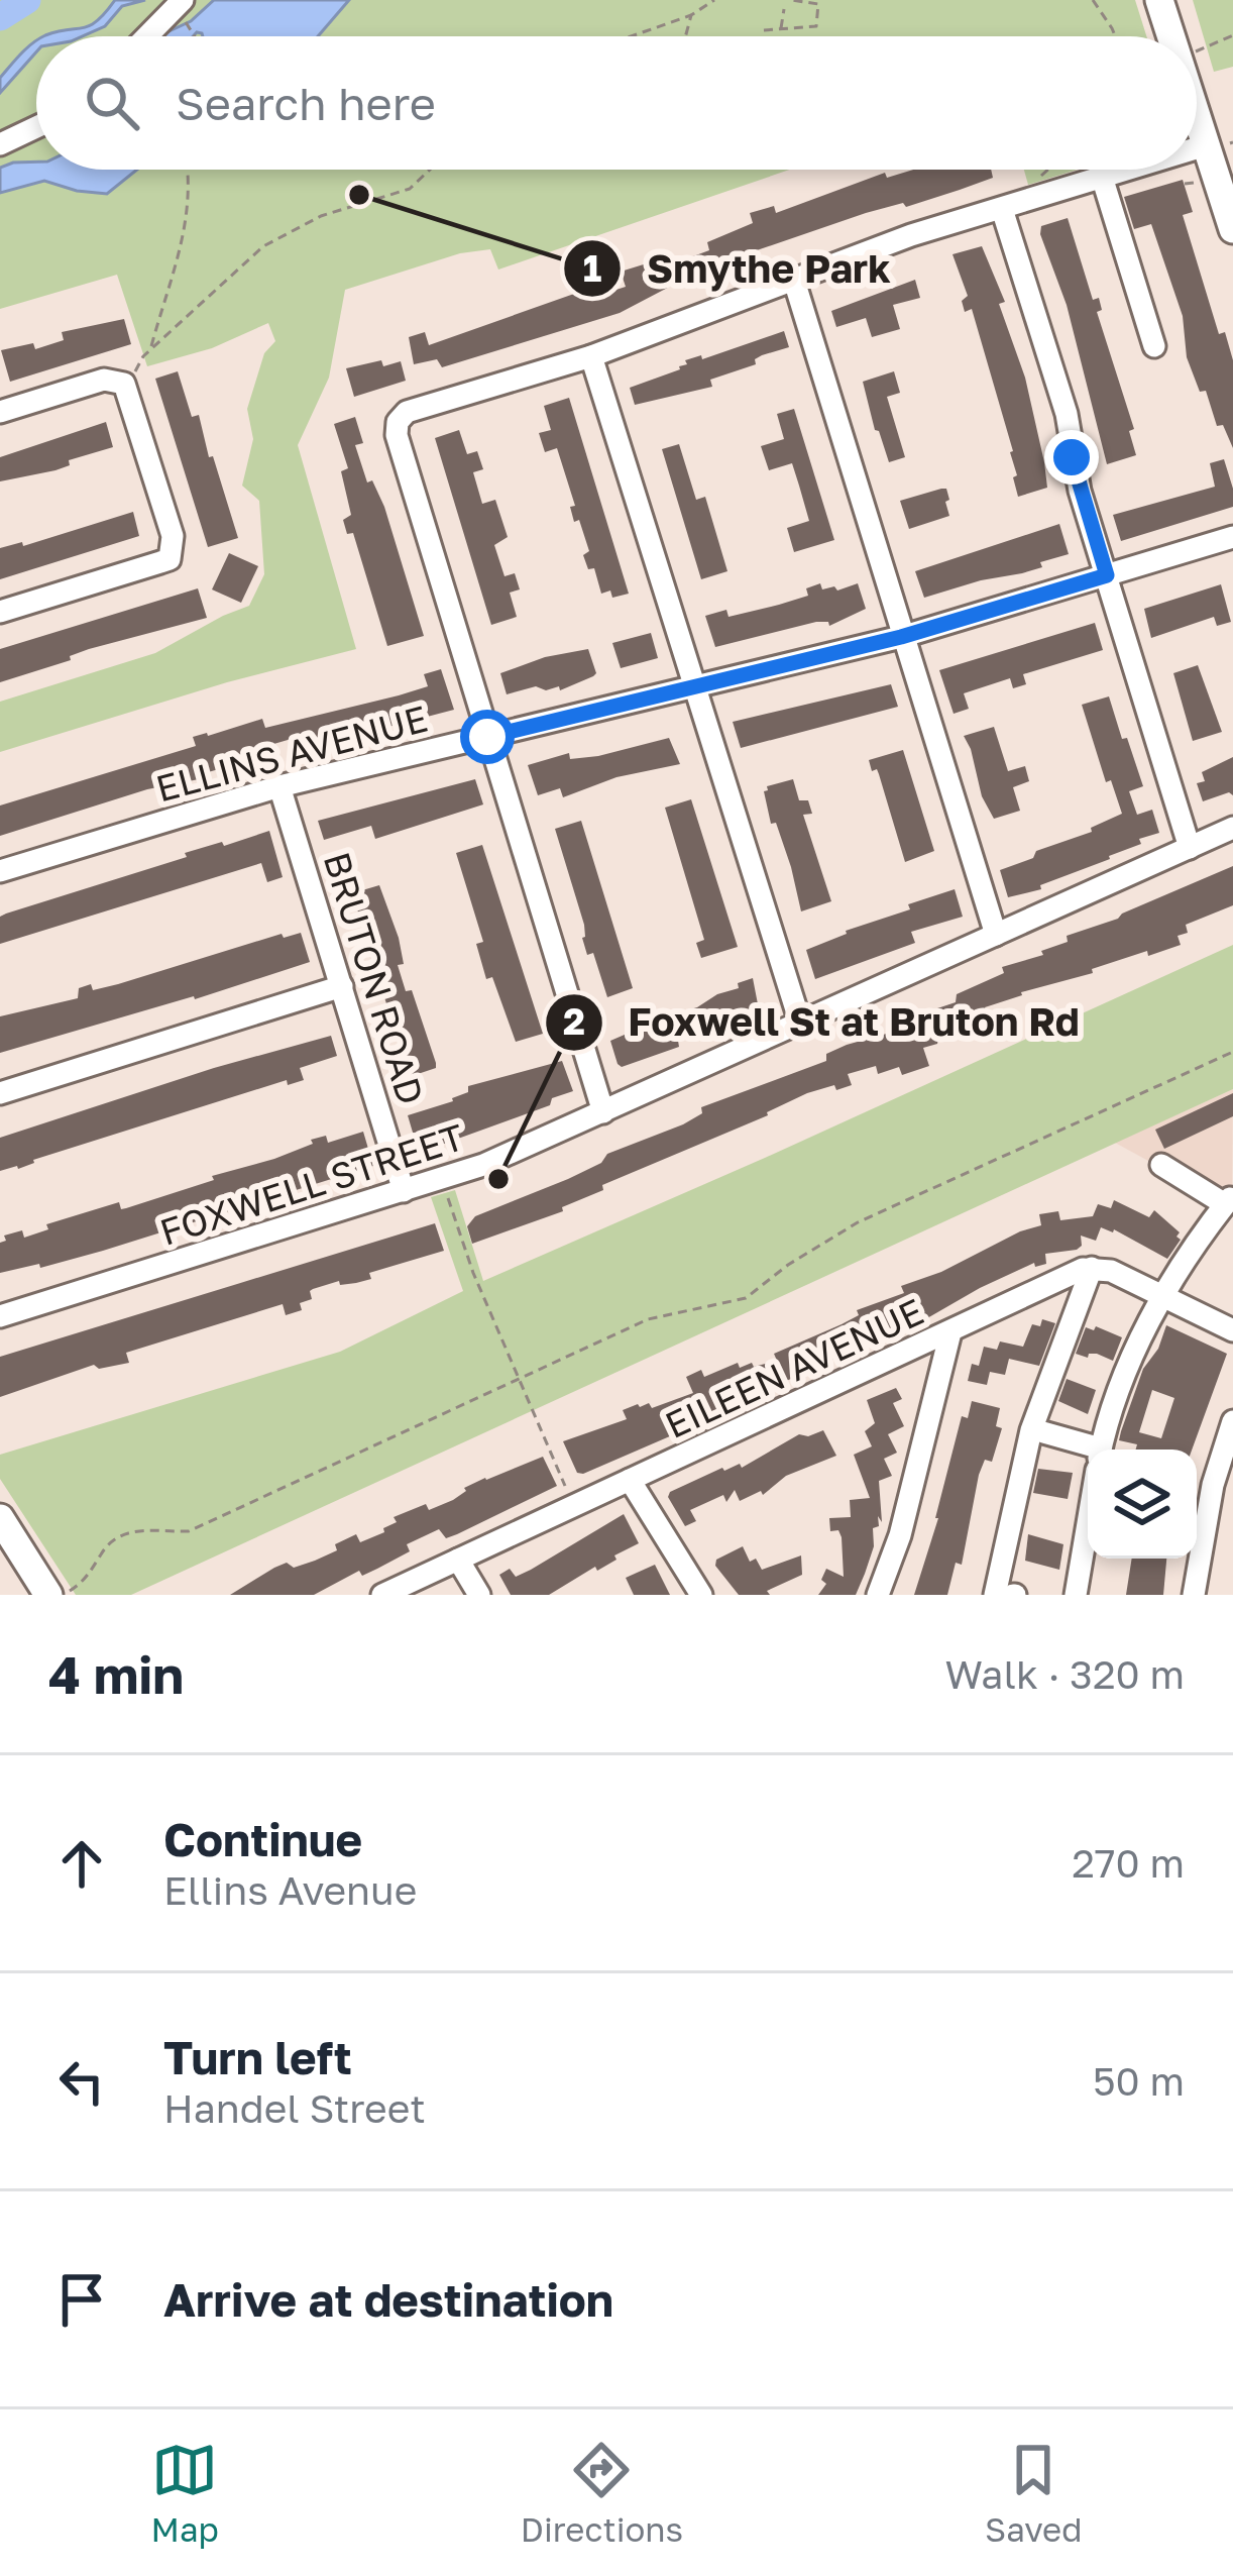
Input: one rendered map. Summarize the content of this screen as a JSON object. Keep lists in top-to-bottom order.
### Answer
{
  "streets": {
    "street": [
      "ELLINS AVENUE",
      "BRUTON ROAD",
      "FOXWELL STREET",
      "EILEEN AVENUE"
    ]
  },
  "crossings": [
    ["ELLINS AVENUE", "BRUTON ROAD"],
    ["BRUTON ROAD", "FOXWELL STREET"]
  ],
  "places": ["Smythe Park", "Foxwell St at Bruton Rd"],
  "page": {
    "search": "Search here",
    "heading": ["4 min", "Walk · 320 m"],
    "list": [
      ["Continue", "Ellins Avenue", "270 m"],
      ["Turn left", "Handel Street", "50 m"],
      "Arrive at destination"
    ],
    "nav": ["Map", "Directions", "Saved"]
  }
}
